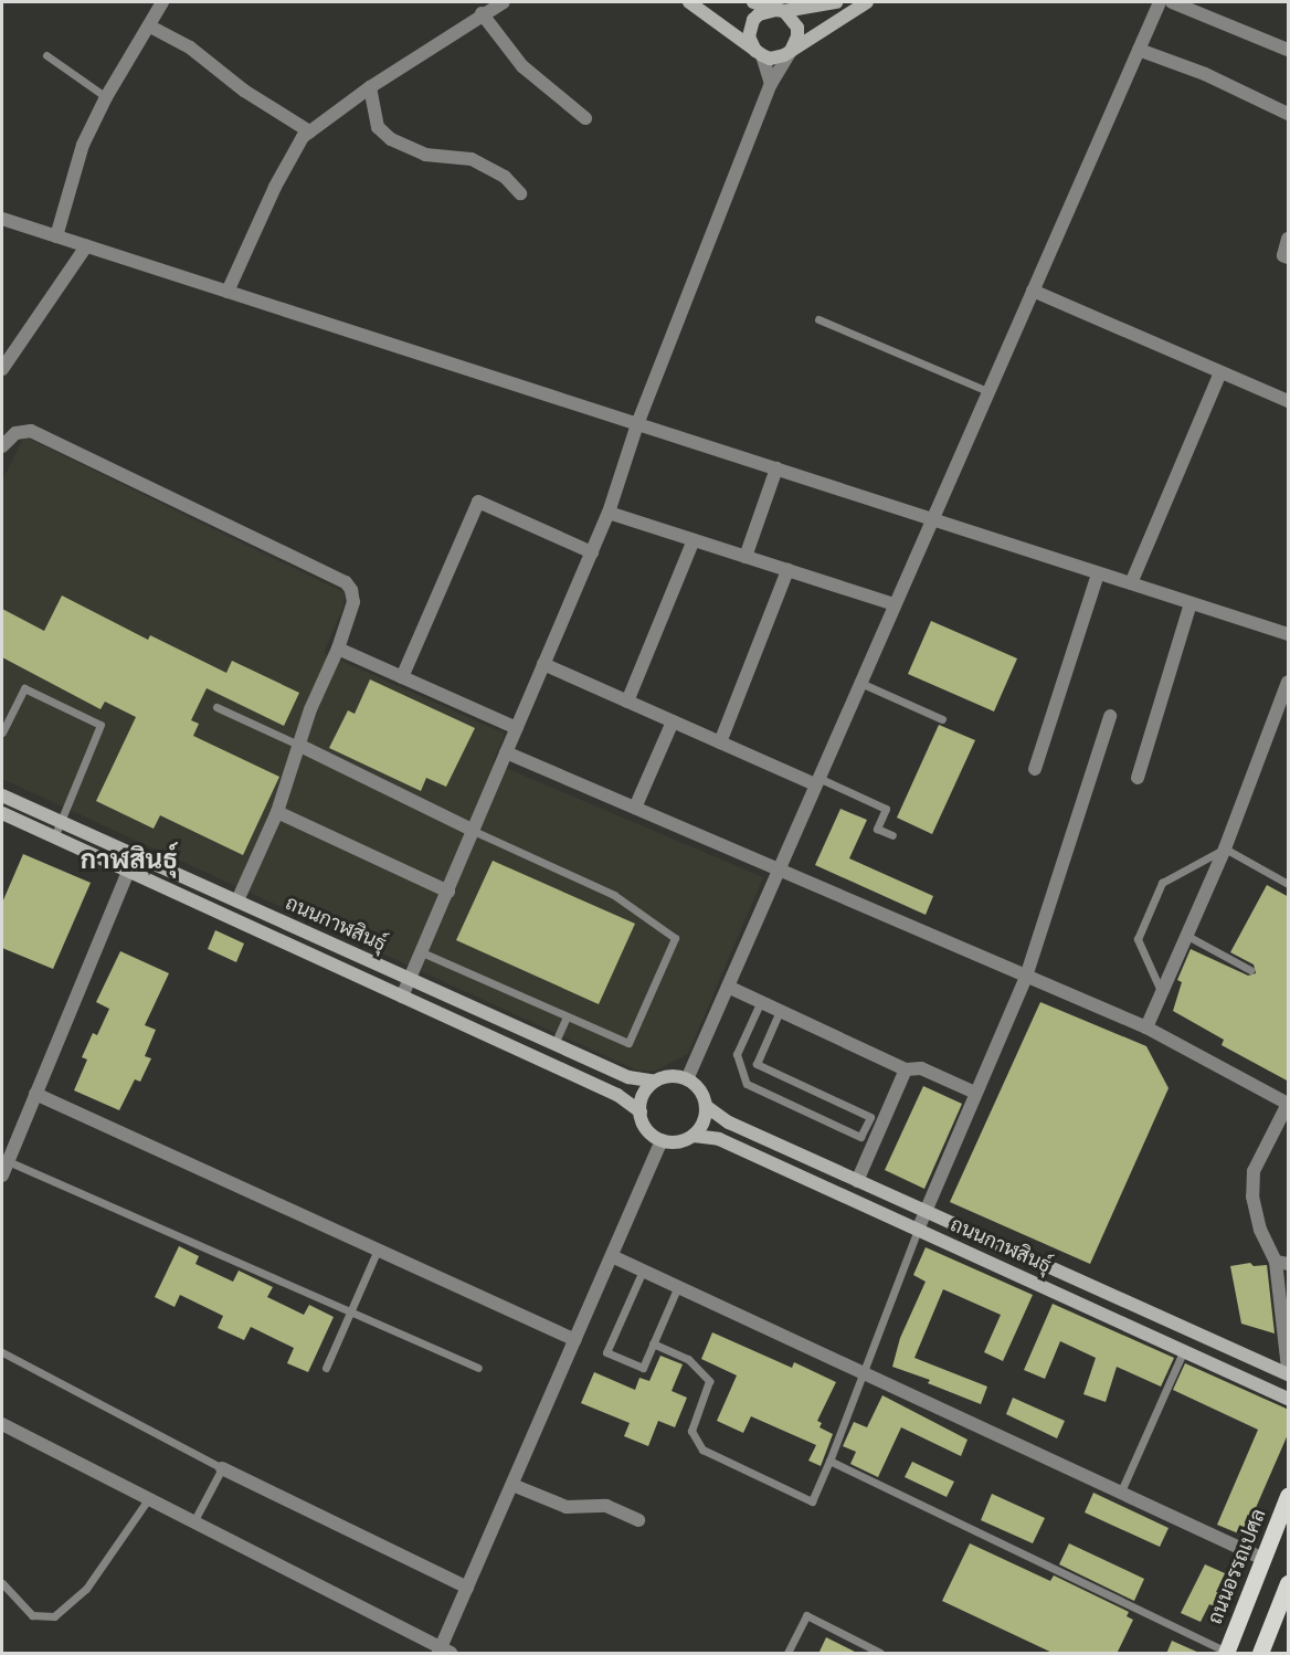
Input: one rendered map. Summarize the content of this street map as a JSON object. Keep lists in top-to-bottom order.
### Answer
{
  "streets": {
    "main road": ["ถนนกาฬสินธุ์", "ถนนอรรถเปศล"]
  },
  "districts": ["กาฬสินธุ์"]
}
